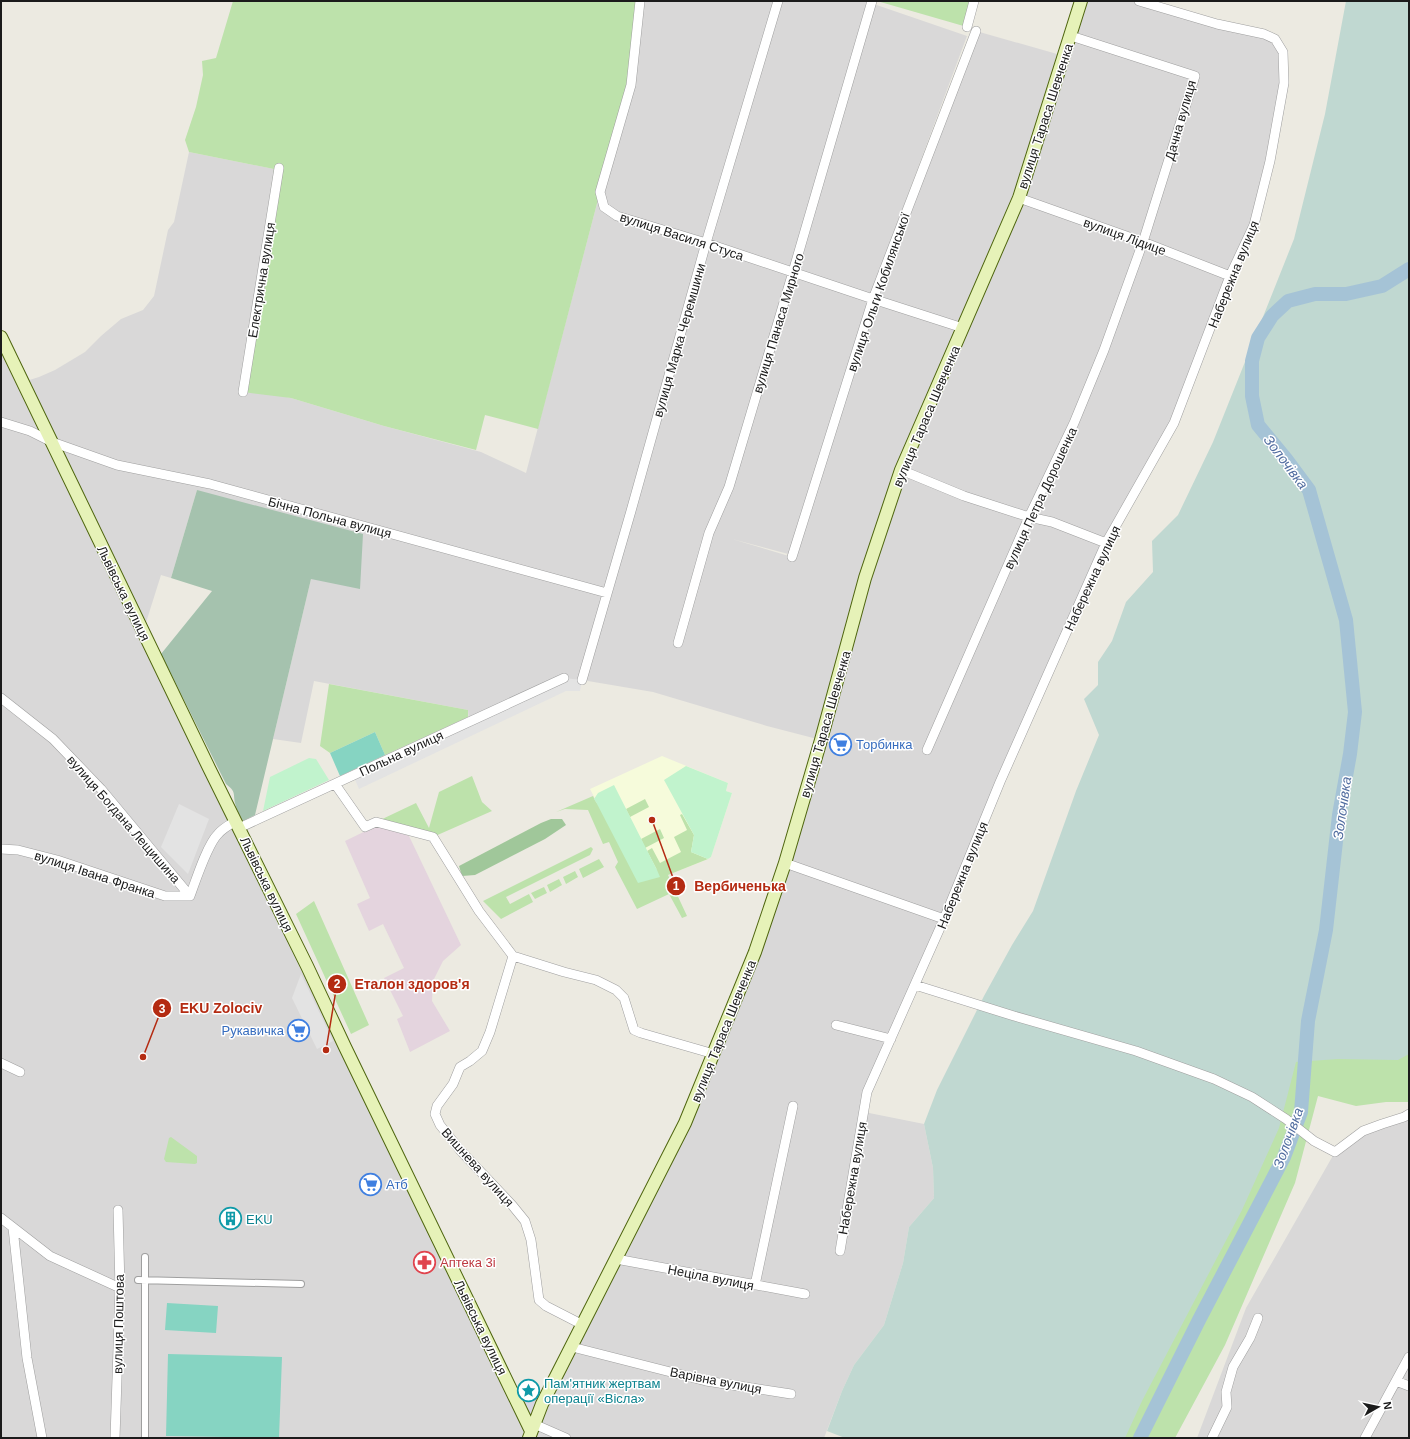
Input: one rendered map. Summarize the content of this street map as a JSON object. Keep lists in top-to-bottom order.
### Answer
{
  "streets": {
    "main road": ["вулиця Тараса Шевченка", "Львівська вулиця"],
    "street": [
      "Дачна вулиця",
      "вулиця Василя Стуса",
      "вулиця Лідице",
      "Набережна вулиця",
      "Електрична вулиця",
      "вулиця Ольги Кобилянської",
      "вулиця Панаса Мирного",
      "вулиця Марка Черемшини",
      "вулиця Петра Дорошенка",
      "Бічна Польна вулиця",
      "Польна вулиця",
      "вулиця Богдана Лещишина",
      "вулиця Івана Франка",
      "Вишнева вулиця",
      "Неціла вулиця",
      "вулиця Поштова",
      "Варівна вулиця"
    ]
  },
  "crossings": [
    ["вулиця Тараса Шевченка", "Дачна вулиця"],
    ["вулиця Тараса Шевченка", "вулиця Василя Стуса"],
    ["вулиця Тараса Шевченка", "вулиця Лідице"],
    ["вулиця Тараса Шевченка", "Львівська вулиця"],
    ["вулиця Тараса Шевченка", "Вишнева вулиця"],
    ["вулиця Тараса Шевченка", "Неціла вулиця"],
    ["вулиця Тараса Шевченка", "Варівна вулиця"],
    ["Дачна вулиця", "вулиця Лідице"],
    ["Дачна вулиця", "вулиця Петра Дорошенка"],
    ["вулиця Василя Стуса", "вулиця Ольги Кобилянської"],
    ["вулиця Василя Стуса", "вулиця Панаса Мирного"],
    ["вулиця Василя Стуса", "вулиця Марка Черемшини"],
    ["вулиця Лідице", "Набережна вулиця"],
    ["вулиця Лідице", "вулиця Петра Дорошенка"],
    ["вулиця Марка Черемшини", "Бічна Польна вулиця"],
    ["Бічна Польна вулиця", "Львівська вулиця"],
    ["Львівська вулиця", "Польна вулиця"],
    ["Польна вулиця", "вулиця Богдана Лещишина"],
    ["Польна вулиця", "вулиця Івана Франка"],
    ["вулиця Богдана Лещишина", "вулиця Івана Франка"]
  ],
  "water": ["Золочівка"],
  "places": {
    "supermarket": ["Торбинка", "Рукавичка", "Атб"],
    "other": ["Вербиченька", "Еталон здоров'я", "EKU Zolociv"],
    "building": ["EKU"],
    "pharmacy": ["Аптека 3і"],
    "place": ["Пам'ятник жертвам операції «Вісла»"]
  },
  "north": "right"
}
